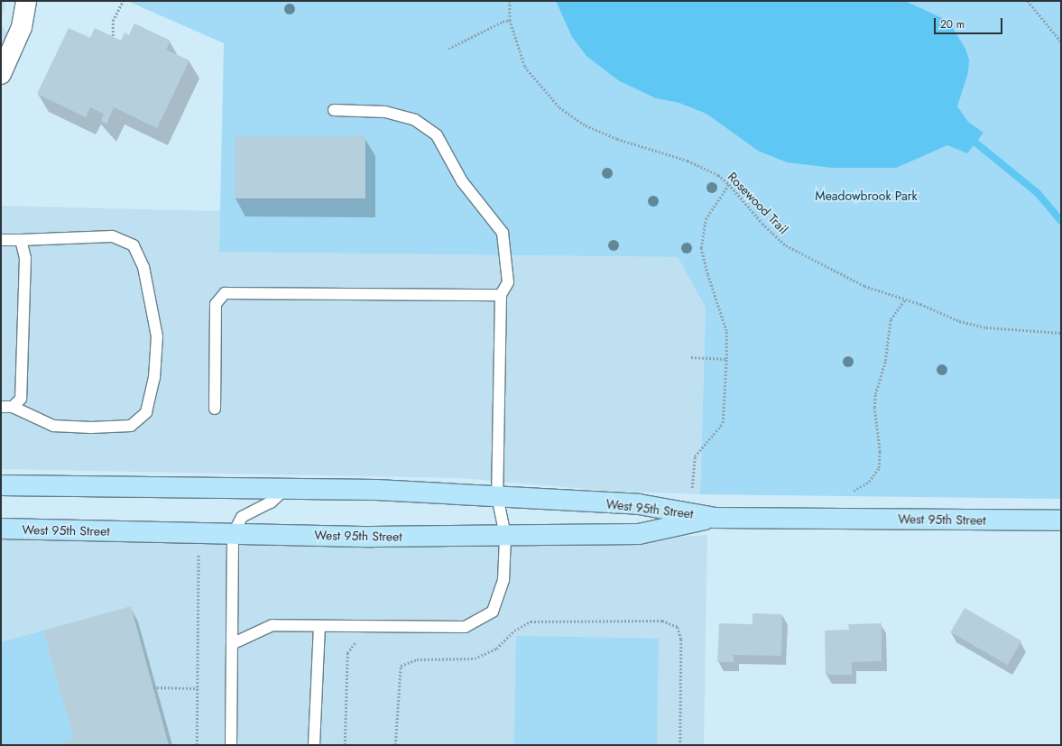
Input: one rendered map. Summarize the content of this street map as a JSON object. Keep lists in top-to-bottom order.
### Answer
{
  "streets": {
    "main road": ["West 95th Street"],
    "path": ["Rosewood Trail"]
  },
  "parks": ["Meadowbrook Park"],
  "scale_bar": "20 m"
}
